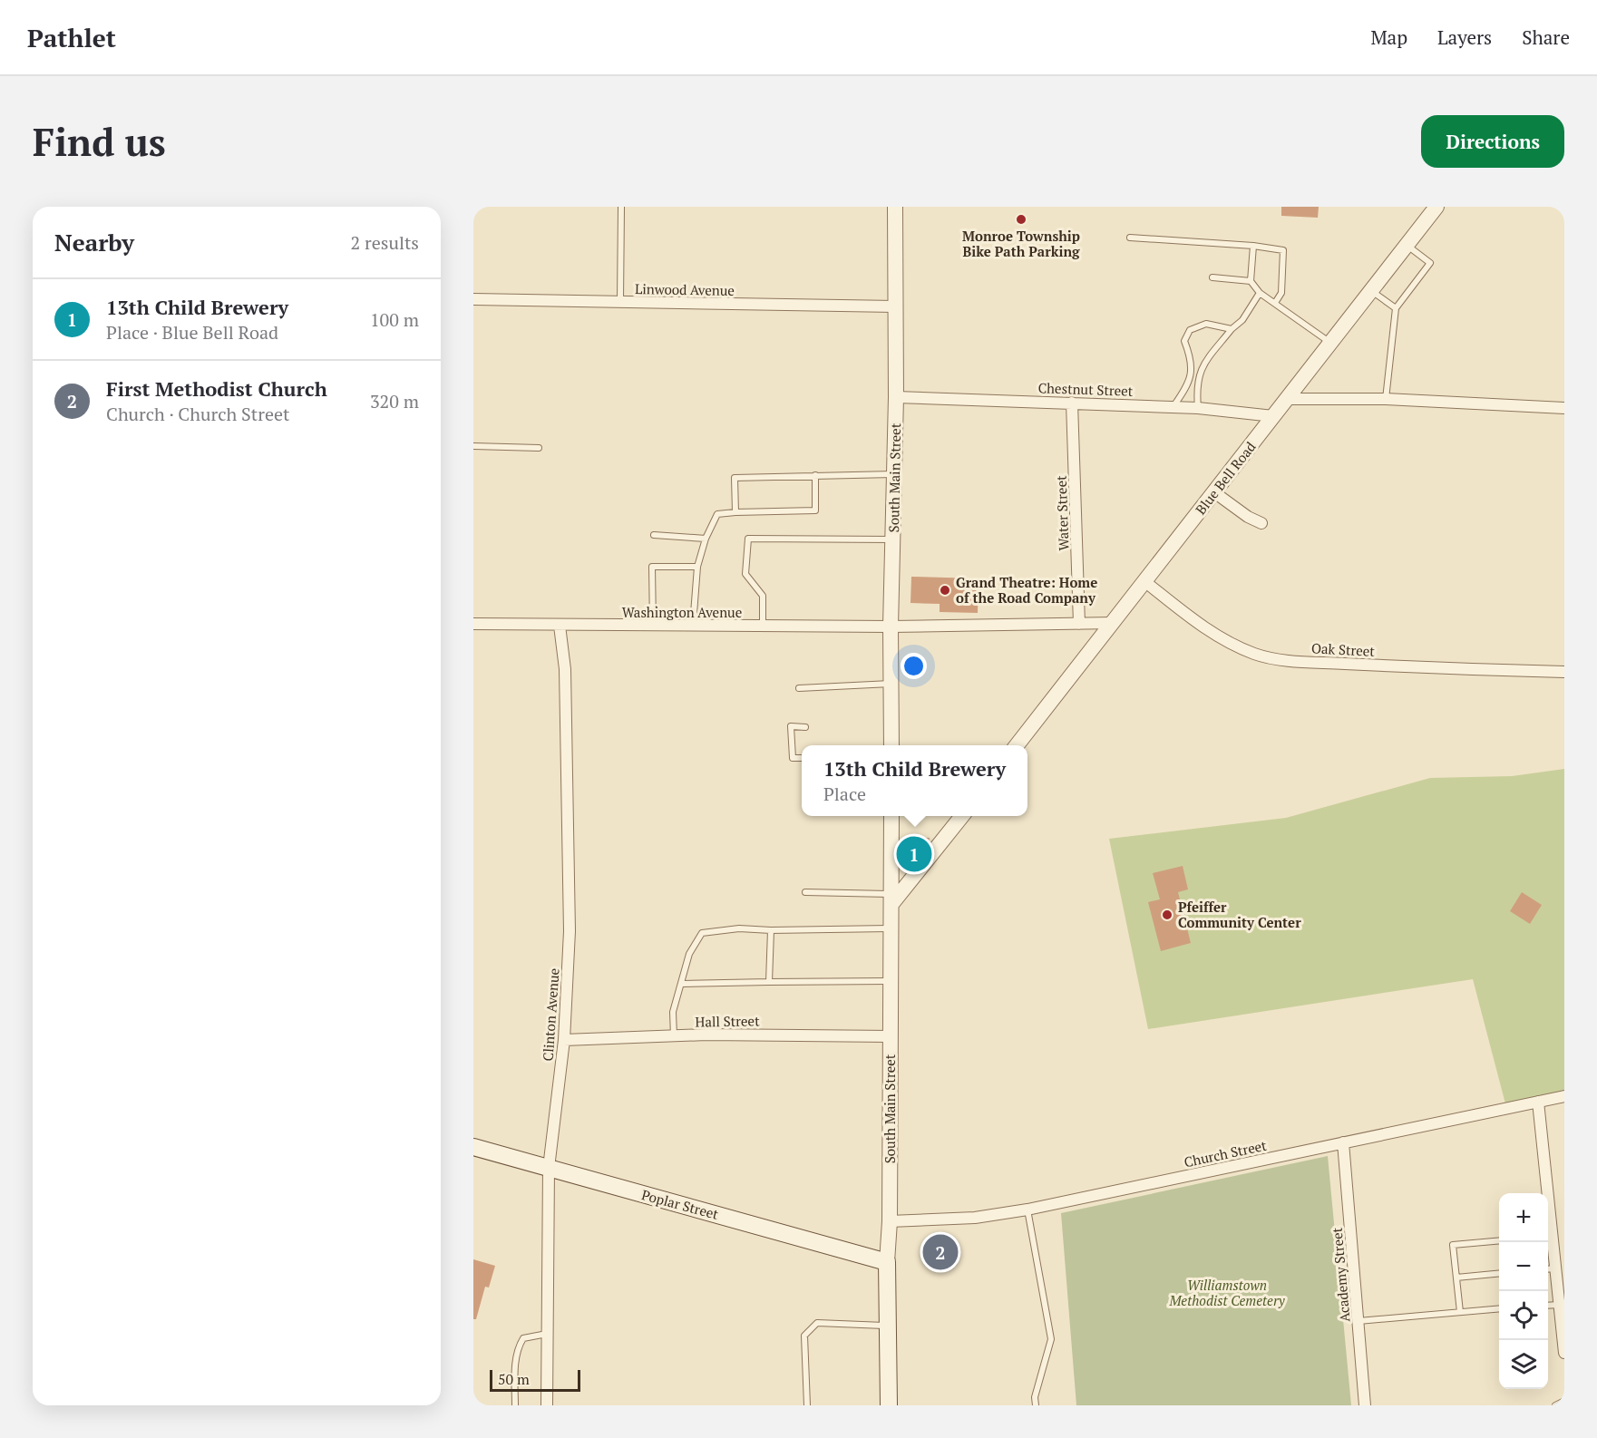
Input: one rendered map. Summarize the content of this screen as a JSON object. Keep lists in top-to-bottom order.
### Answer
{
  "streets": {
    "main road": ["South Main Street", "Poplar Street"],
    "street": [
      "Linwood Avenue",
      "Chestnut Street",
      "Blue Bell Road",
      "Water Street",
      "Washington Avenue",
      "Oak Street",
      "Clinton Avenue",
      "Hall Street",
      "Church Street",
      "Academy Street"
    ]
  },
  "crossings": [
    ["Linwood Avenue", "South Main Street"],
    ["Chestnut Street", "South Main Street"],
    ["Chestnut Street", "Blue Bell Road"],
    ["Chestnut Street", "Water Street"],
    ["South Main Street", "Washington Avenue"],
    ["South Main Street", "Hall Street"],
    ["South Main Street", "Church Street"],
    ["South Main Street", "Poplar Street"],
    ["Blue Bell Road", "Washington Avenue"],
    ["Blue Bell Road", "Oak Street"],
    ["Water Street", "Washington Avenue"],
    ["Washington Avenue", "Clinton Avenue"],
    ["Clinton Avenue", "Hall Street"],
    ["Clinton Avenue", "Poplar Street"],
    ["Church Street", "Academy Street"]
  ],
  "parks": ["Williamstown Methodist Cemetery"],
  "places": ["Monroe Township Bike Path Parking", "Grand Theatre: Home of the Road Company", "Pfeiffer Community Center"],
  "scale_bar": "50 m",
  "page": {
    "header": "Pathlet",
    "nav": ["Map", "Layers", "Share"],
    "buttons": "Directions",
    "title": "Find us",
    "heading": ["Nearby", "2 results"],
    "list": [
      {
        "mark": "1",
        "name": "13th Child Brewery",
        "note": "Place · Blue Bell Road",
        "value": "100 m"
      },
      {
        "mark": "2",
        "name": "First Methodist Church",
        "note": "Church · Church Street",
        "value": "320 m"
      }
    ],
    "popup": ["13th Child Brewery", "Place"],
    "pins": ["1", "2"],
    "map_buttons": ["+", "−"],
    "scale": "50 m"
  }
}
